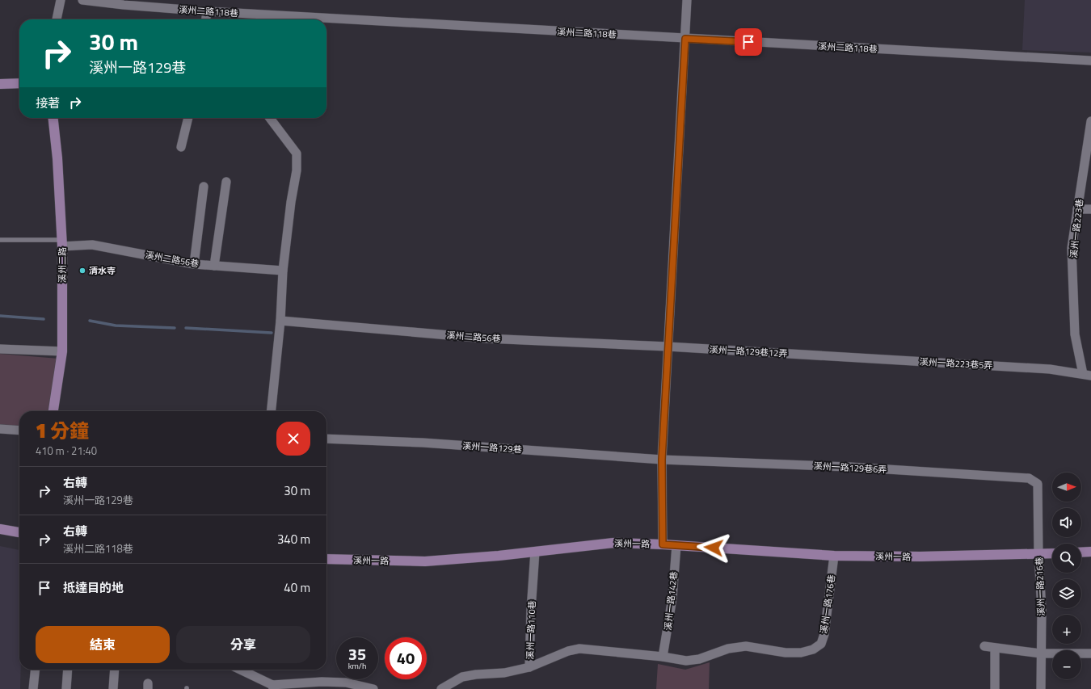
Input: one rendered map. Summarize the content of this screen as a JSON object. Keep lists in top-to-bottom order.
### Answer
{
  "streets": {
    "street": [
      "溪州二路118巷",
      "溪州一路223巷",
      "溪州二路56巷",
      "溪州二路",
      "溪州一路129巷12弄",
      "溪州一路223巷5弄",
      "溪州一路129巷",
      "溪州一路129巷6弄",
      "溪州一路",
      "溪州一路216巷",
      "溪州一路142巷",
      "溪州一路176巷",
      "溪州一路110巷"
    ]
  },
  "crossings": [
    ["溪州一路223巷", "溪州一路223巷5弄"],
    ["溪州二路56巷", "溪州二路"],
    ["溪州二路56巷", "溪州一路129巷12弄"],
    ["溪州一路129巷12弄", "溪州一路223巷5弄"],
    ["溪州一路129巷", "溪州一路129巷6弄"],
    ["溪州一路129巷6弄", "溪州一路216巷"],
    ["溪州一路", "溪州一路216巷"],
    ["溪州一路", "溪州一路142巷"],
    ["溪州一路", "溪州一路176巷"],
    ["溪州一路", "溪州一路110巷"],
    ["溪州一路142巷", "溪州一路176巷"],
    ["溪州一路142巷", "溪州一路110巷"],
    ["溪州一路176巷", "溪州一路110巷"]
  ],
  "places": ["清水寺"],
  "north": "right",
  "page": {
    "turn": ["30 m", "溪州一路129巷"],
    "then": "接著",
    "heading": ["1 分鐘", "410 m · 21:40"],
    "list": [
      {
        "name": "右轉",
        "note": "溪州一路129巷",
        "value": "30 m"
      },
      {
        "name": "右轉",
        "note": "溪州二路118巷",
        "value": "340 m"
      },
      {
        "name": "抵達目的地",
        "value": "40 m"
      }
    ],
    "map_buttons": ["+", "−"],
    "buttons": ["結束", "分享"],
    "speed": "35 km/h",
    "limit": "40"
  }
}
